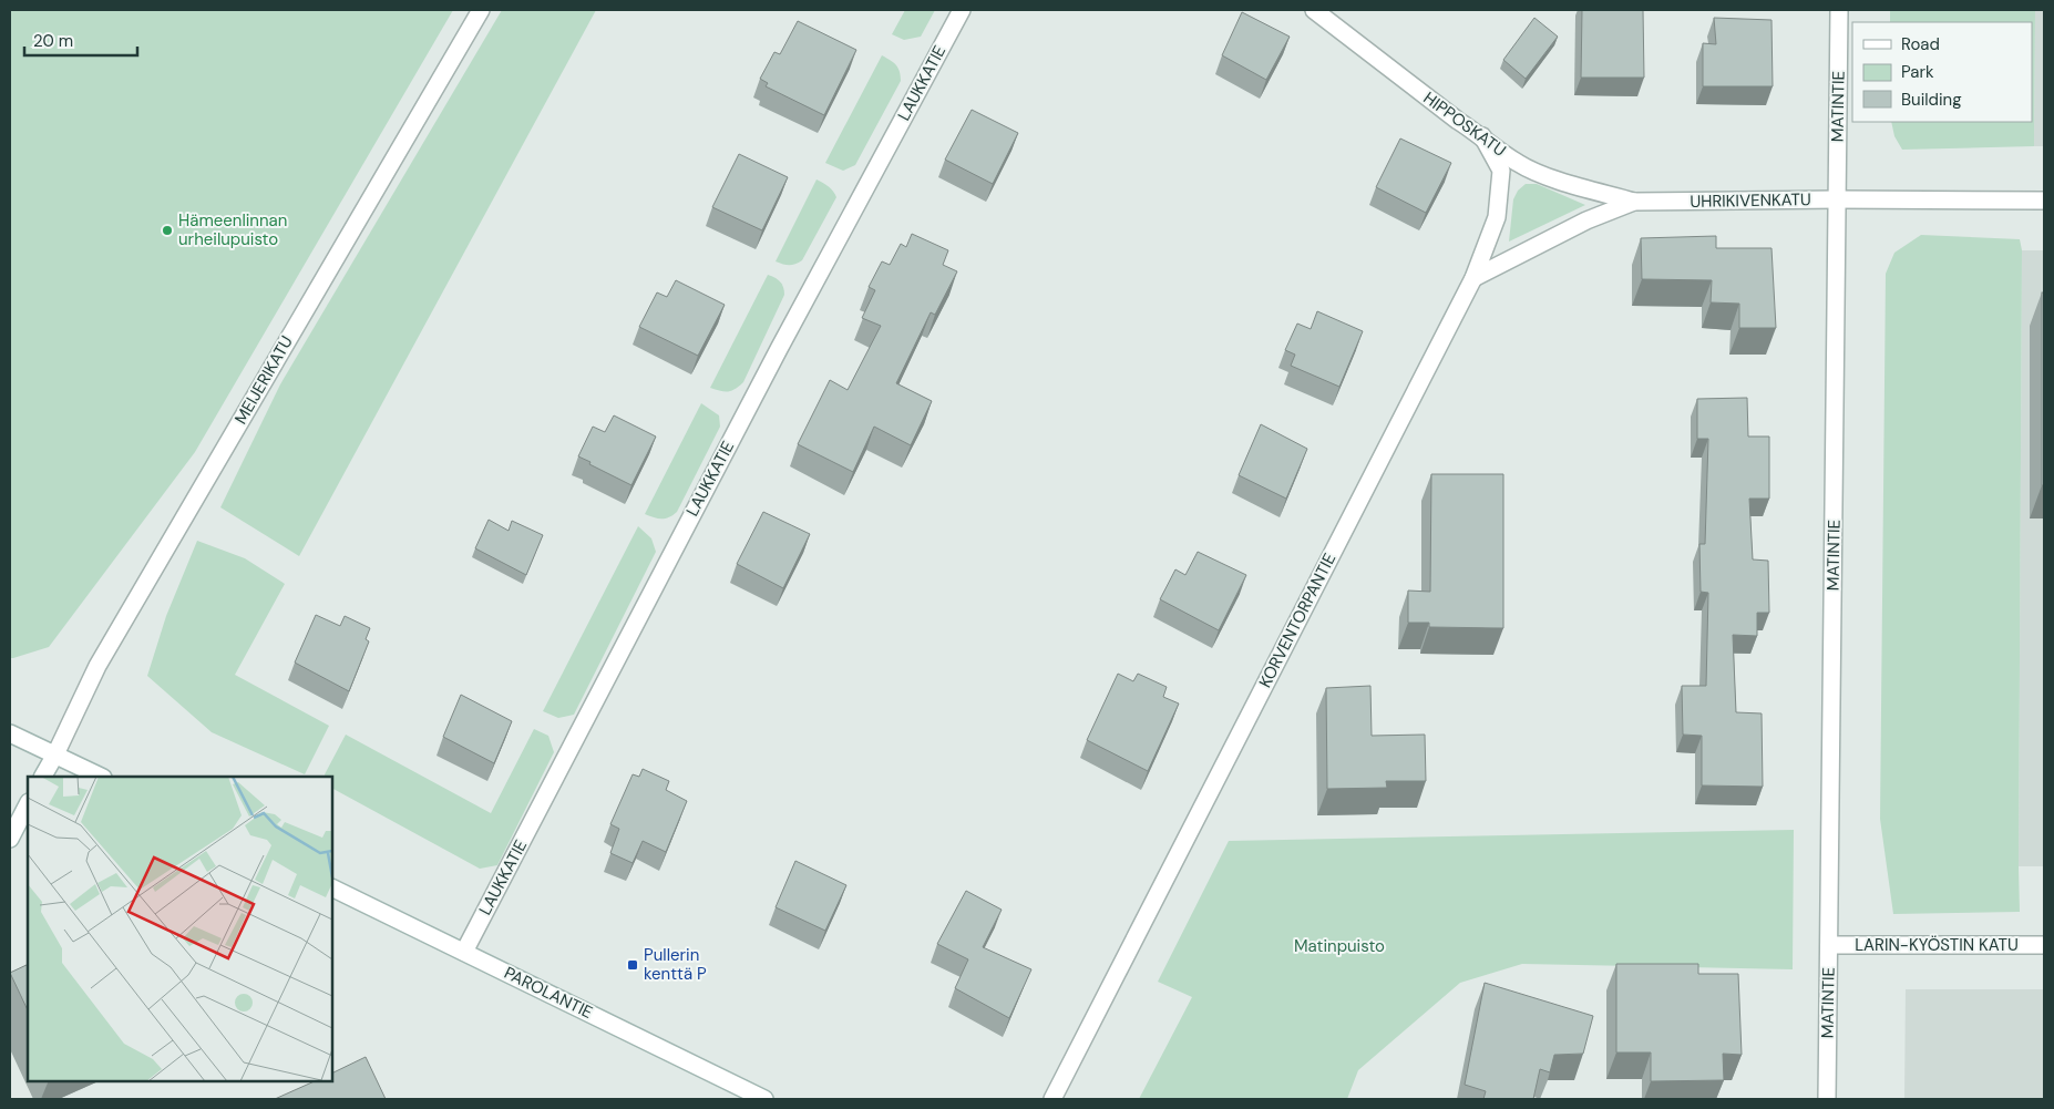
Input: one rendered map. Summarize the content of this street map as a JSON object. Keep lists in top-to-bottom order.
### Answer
{
  "streets": {
    "street": [
      "LAUKKATIE",
      "MATINTIE",
      "HIPPOSKATU",
      "UHRIKIVENKATU",
      "MEIJERIKATU",
      "KORVENTORPANTIE",
      "LARIN-KYÖSTIN KATU",
      "PAROLANTIE"
    ]
  },
  "crossings": [
    ["LAUKKATIE", "PAROLANTIE"],
    ["MATINTIE", "UHRIKIVENKATU"],
    ["MATINTIE", "LARIN-KYÖSTIN KATU"],
    ["HIPPOSKATU", "UHRIKIVENKATU"],
    ["HIPPOSKATU", "KORVENTORPANTIE"],
    ["UHRIKIVENKATU", "KORVENTORPANTIE"]
  ],
  "parks": ["Matinpuisto"],
  "places": {
    "other": ["Hämeenlinnan urheilupuisto"],
    "transit": ["Pullerin kenttä P"]
  },
  "legend": ["Road", "Park", "Building"],
  "scale_bar": "20 m"
}
